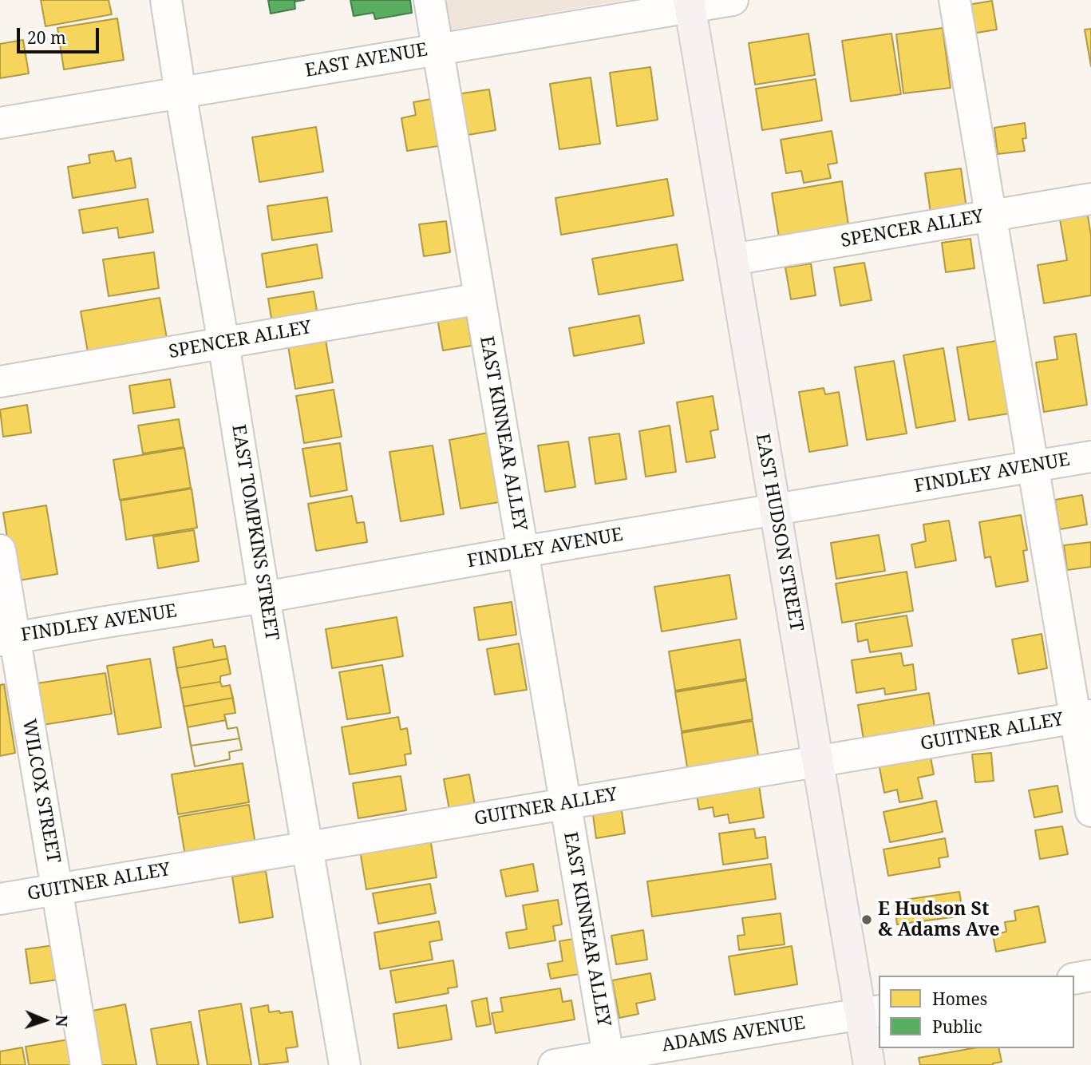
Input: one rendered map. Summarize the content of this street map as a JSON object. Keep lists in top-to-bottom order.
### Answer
{
  "streets": {
    "main road": ["EAST HUDSON STREET"],
    "street": [
      "EAST AVENUE",
      "SPENCER ALLEY",
      "EAST KINNEAR ALLEY",
      "FINDLEY AVENUE",
      "EAST TOMPKINS STREET",
      "GUITNER ALLEY",
      "WILCOX STREET",
      "ADAMS AVENUE"
    ]
  },
  "crossings": [
    ["EAST AVENUE", "EAST KINNEAR ALLEY"],
    ["EAST AVENUE", "EAST TOMPKINS STREET"],
    ["EAST AVENUE", "EAST HUDSON STREET"],
    ["SPENCER ALLEY", "EAST KINNEAR ALLEY"],
    ["SPENCER ALLEY", "EAST TOMPKINS STREET"],
    ["SPENCER ALLEY", "EAST HUDSON STREET"],
    ["EAST KINNEAR ALLEY", "FINDLEY AVENUE"],
    ["EAST KINNEAR ALLEY", "GUITNER ALLEY"],
    ["EAST KINNEAR ALLEY", "ADAMS AVENUE"],
    ["FINDLEY AVENUE", "EAST TOMPKINS STREET"],
    ["FINDLEY AVENUE", "EAST HUDSON STREET"],
    ["FINDLEY AVENUE", "WILCOX STREET"],
    ["EAST TOMPKINS STREET", "GUITNER ALLEY"],
    ["EAST HUDSON STREET", "GUITNER ALLEY"],
    ["EAST HUDSON STREET", "ADAMS AVENUE"],
    ["GUITNER ALLEY", "WILCOX STREET"]
  ],
  "places": ["E Hudson St & Adams Ave"],
  "legend": ["Homes", "Public"],
  "scale_bar": "20 m",
  "north": "right"
}
